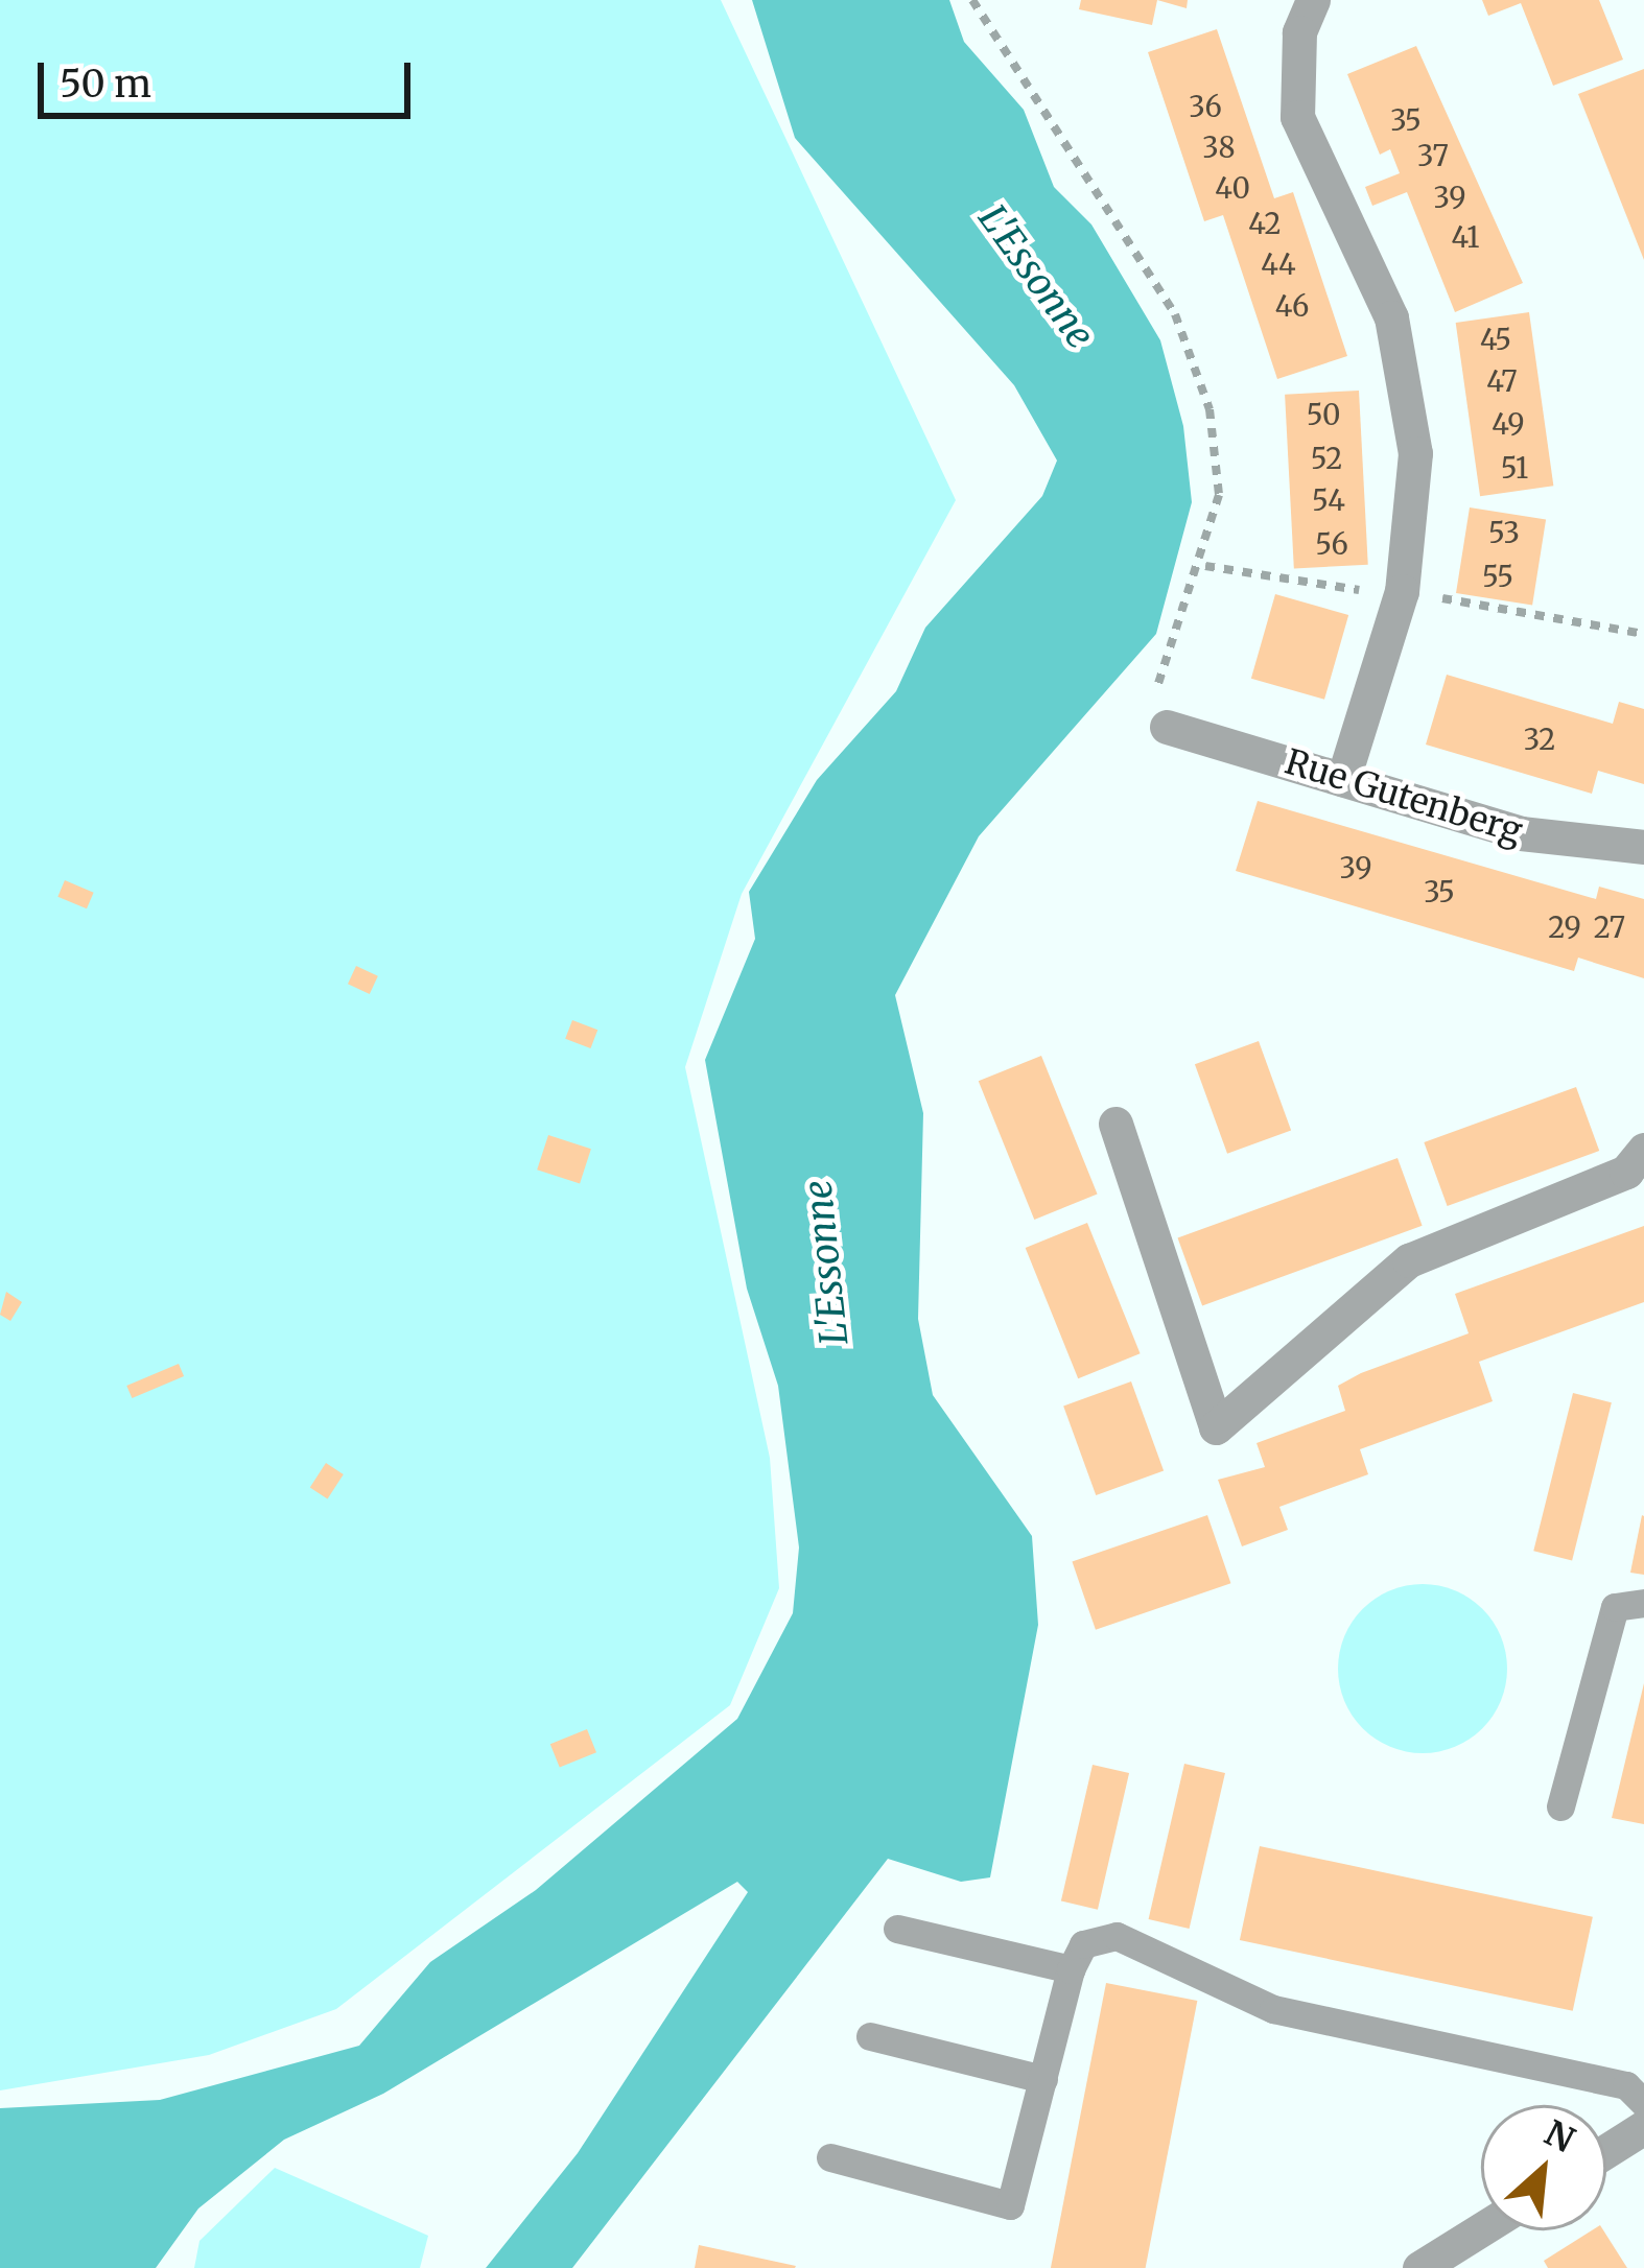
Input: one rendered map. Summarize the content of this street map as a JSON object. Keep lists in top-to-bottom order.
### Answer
{
  "streets": {
    "street": ["Rue Gutenberg"]
  },
  "water": ["L'Essonne"],
  "house_numbers": [
    "36",
    "35",
    "38",
    "37",
    "40",
    "39",
    "42",
    "41",
    "44",
    "46",
    "45",
    "47",
    "50",
    "49",
    "52",
    "51",
    "54",
    "53",
    "56",
    "55",
    "32",
    "39",
    "35",
    "29",
    "27"
  ],
  "scale_bar": "50 m",
  "north": "top right"
}
